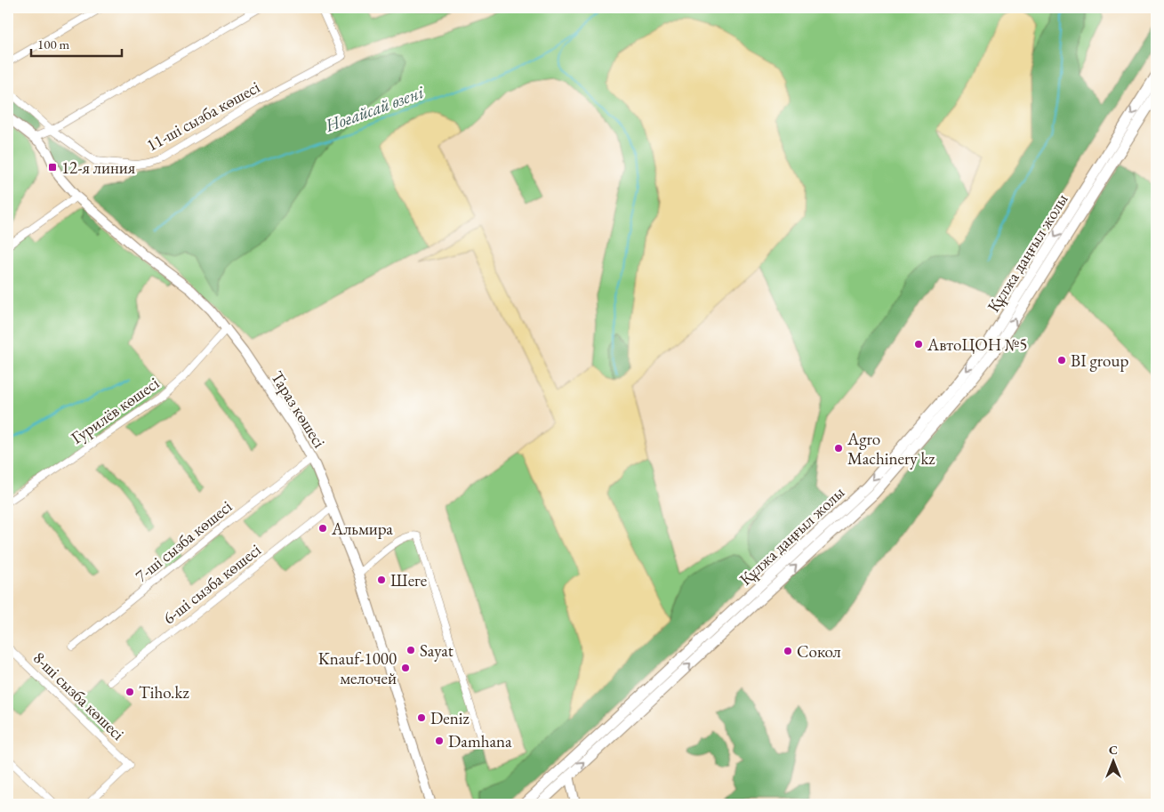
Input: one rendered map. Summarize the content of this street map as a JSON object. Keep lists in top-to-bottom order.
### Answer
{
  "streets": {
    "main road": ["Құлжа даңғыл жолы"],
    "street": [
      "11-ші сызба көшесі",
      "Тараз көшесі",
      "Гурилёв көшесі",
      "7-ші сызба көшесі",
      "6-ші сызба көшесі",
      "8-ші сызба көшесі"
    ]
  },
  "crossings": [
    ["Тараз көшесі", "Гурилёв көшесі"],
    ["Тараз көшесі", "7-ші сызба көшесі"],
    ["Тараз көшесі", "6-ші сызба көшесі"]
  ],
  "water": ["Ноғайсай өзені"],
  "places": {
    "transit": ["12-я линия"],
    "other": [
      "АвтоЦОН №5",
      "BI group",
      "Agro Machinery kz",
      "Альмира",
      "Шеге",
      "Sayat",
      "Сокол",
      "Knauf-1000 мелочей",
      "Tiho.kz",
      "Deniz",
      "Damhana"
    ]
  },
  "scale_bar": "100 m",
  "north": "top"
}
